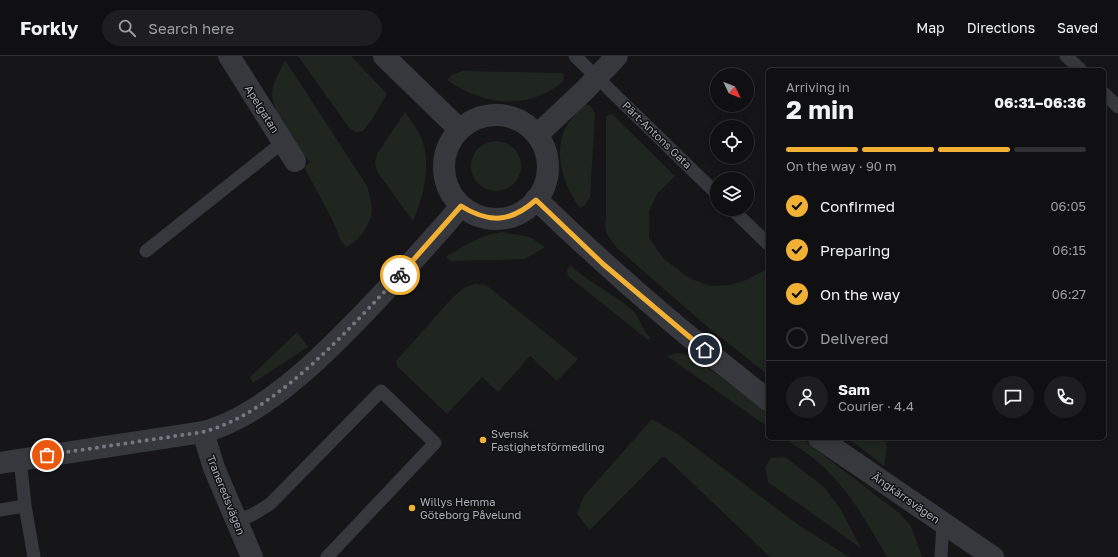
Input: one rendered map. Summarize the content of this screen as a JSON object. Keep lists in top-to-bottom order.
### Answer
{
  "streets": {
    "street": ["Apelgatan", "Traneredsvägen", "Ängkärrsvägen"],
    "lane": ["Pärt-Antons Gata"]
  },
  "places": ["Svensk Fastighetsförmedling", "Willys Hemma Göteborg Påvelund"],
  "north": "bottom right",
  "page": {
    "header": "Forkly",
    "search": "Search here",
    "nav": ["Map", "Directions", "Saved"],
    "heading": ["2 min", "Arriving in", "06:31–06:36"],
    "panel": ["Sam", "Courier · 4.4"],
    "bar": "On the way · 90 m",
    "list": [
      ["Confirmed", "06:05"],
      ["Preparing", "06:15"],
      ["On the way", "06:27"],
      "Delivered"
    ]
  }
}
